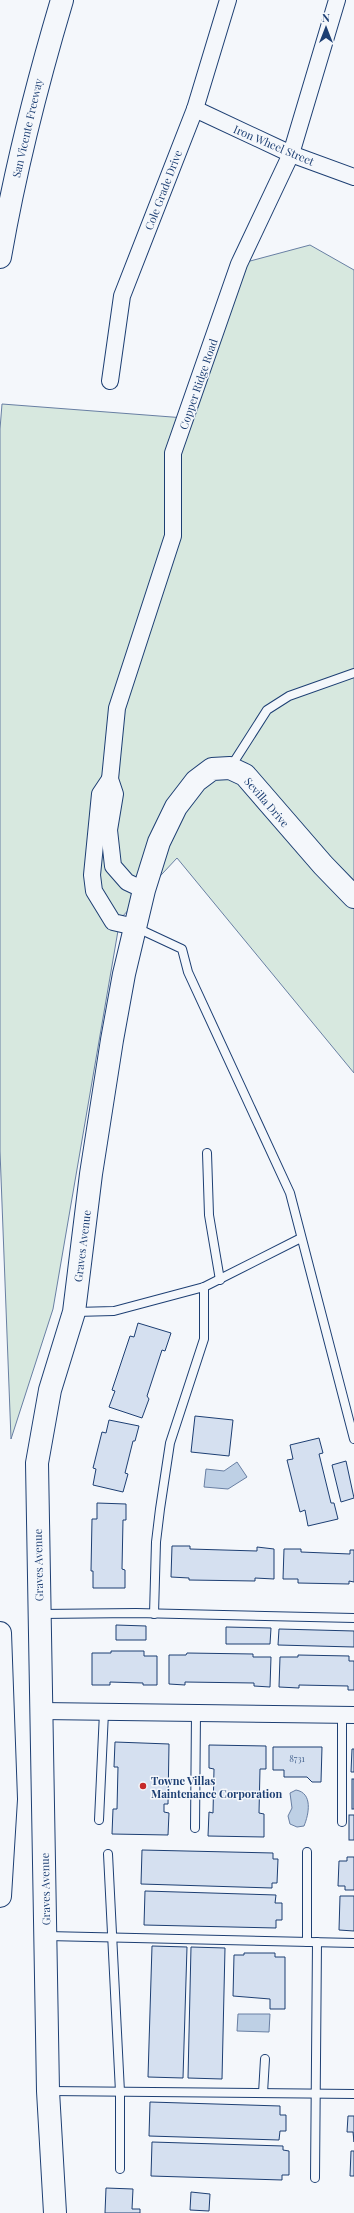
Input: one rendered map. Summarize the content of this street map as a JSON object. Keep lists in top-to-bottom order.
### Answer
{
  "streets": {
    "main road": ["San Vicente Freeway", "Sevilla Drive", "Graves Avenue"],
    "street": ["Iron Wheel Street", "Cole Grade Drive", "Copper Ridge Road"]
  },
  "crossings": [
    ["Iron Wheel Street", "Cole Grade Drive"],
    ["Iron Wheel Street", "Copper Ridge Road"],
    ["Copper Ridge Road", "Graves Avenue"]
  ],
  "places": ["Towne Villas Maintenance Corporation"],
  "house_numbers": ["8731"],
  "north": "top"
}
